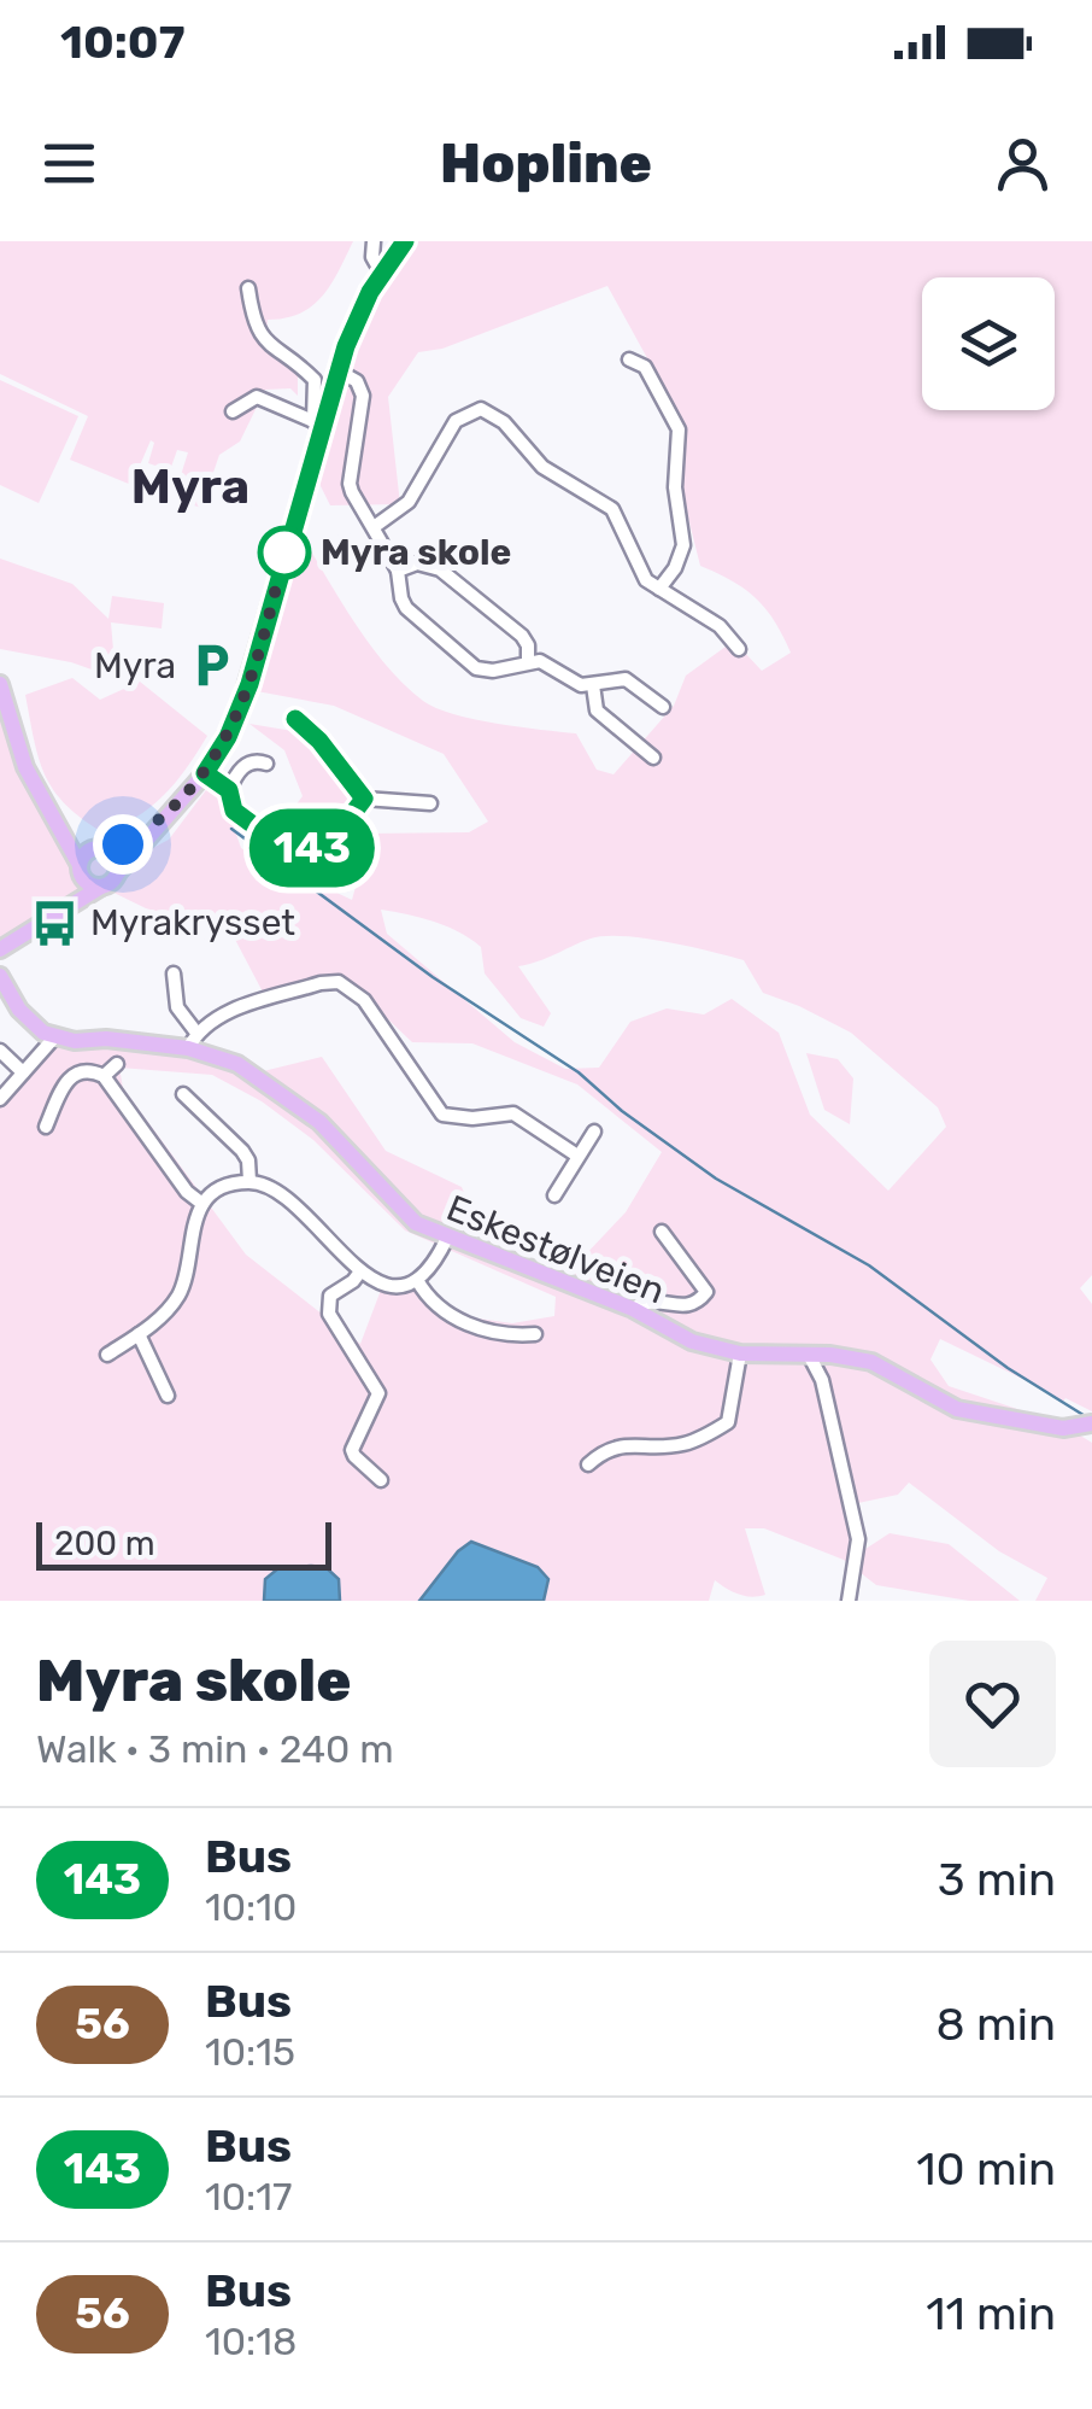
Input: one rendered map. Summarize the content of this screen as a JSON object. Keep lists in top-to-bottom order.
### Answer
{
  "streets": {
    "main road": ["Eskestølveien"]
  },
  "districts": ["Myra"],
  "places": {
    "other": ["Myra skole"],
    "parking": ["Myra"],
    "bus stop": ["Myrakrysset"]
  },
  "lines": ["bus line 143"],
  "scale_bar": "200 m",
  "page": {
    "status": "10:07",
    "header": "Hopline",
    "on_map": "143",
    "scale": "200 m",
    "heading": ["Myra skole", "Walk · 3 min · 240 m"],
    "list": [
      {
        "mark": "143",
        "name": "Bus",
        "note": "10:10",
        "value": "3 min"
      },
      {
        "mark": "56",
        "name": "Bus",
        "note": "10:15",
        "value": "8 min"
      },
      {
        "mark": "143",
        "name": "Bus",
        "note": "10:17",
        "value": "10 min"
      },
      {
        "mark": "56",
        "name": "Bus",
        "note": "10:18",
        "value": "11 min"
      }
    ]
  }
}
